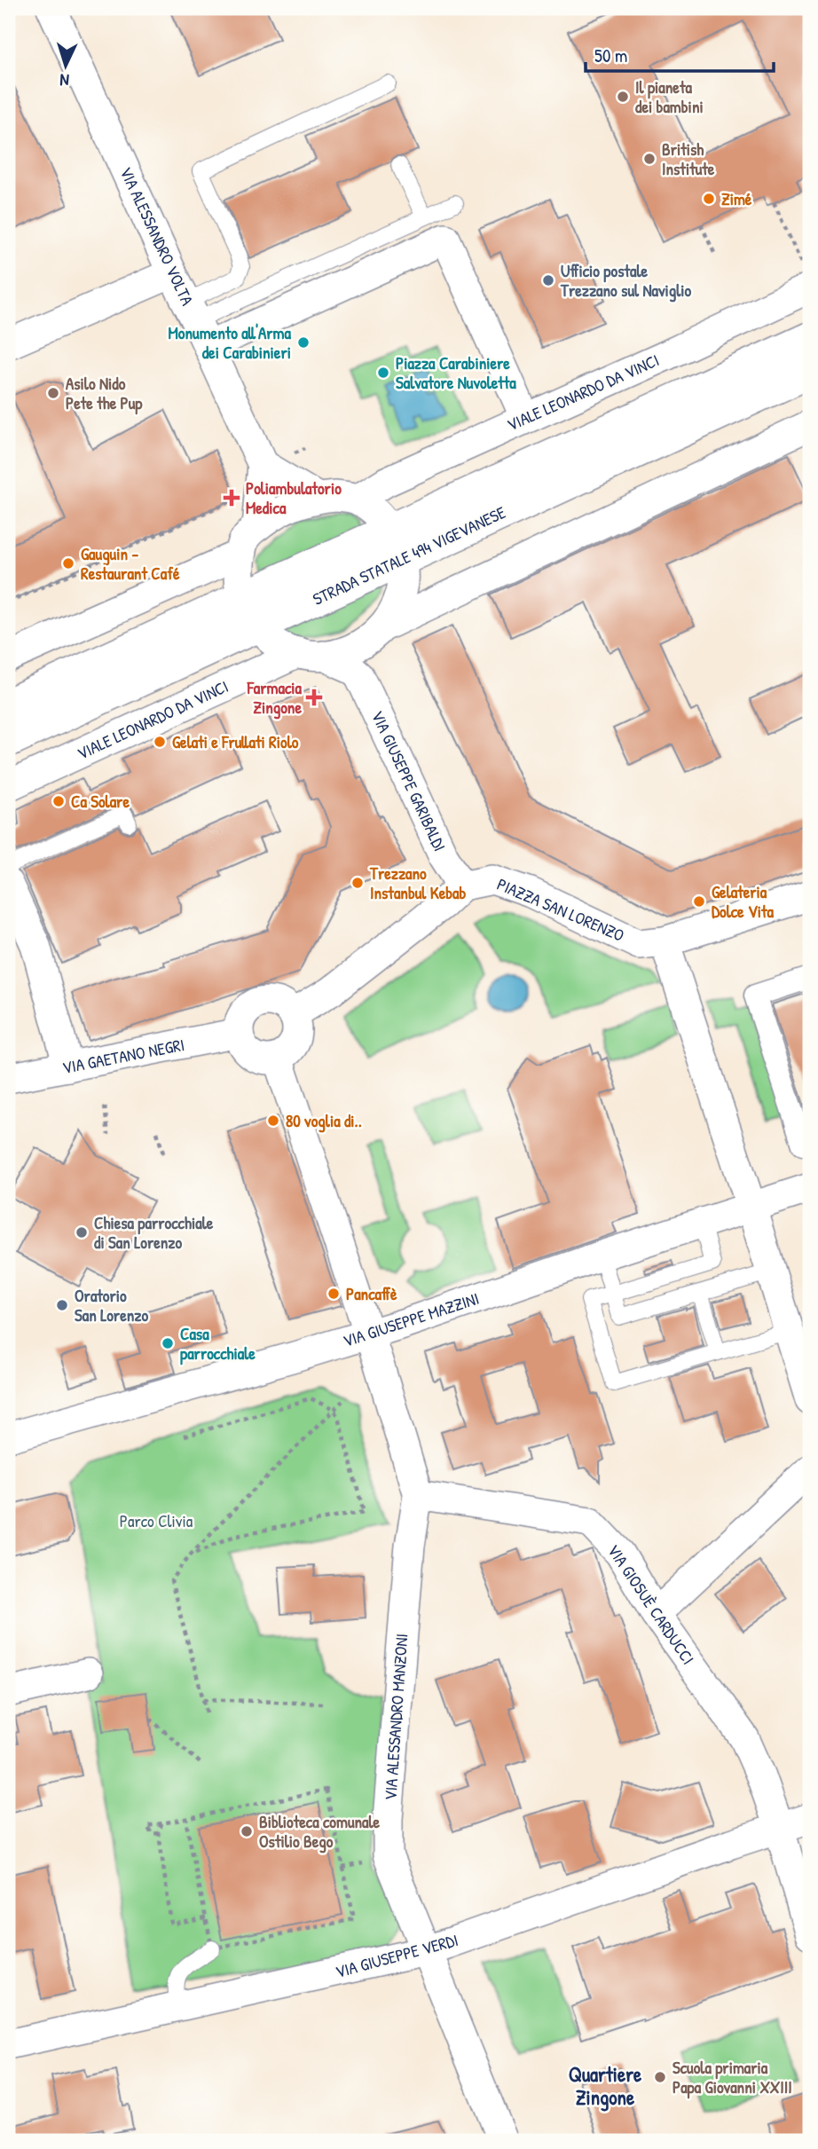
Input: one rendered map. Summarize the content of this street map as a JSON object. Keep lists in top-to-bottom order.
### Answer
{
  "streets": {
    "main road": ["STRADA STATALE 494 VIGEVANESE"],
    "street": [
      "VIA ALESSANDRO VOLTA",
      "VIALE LEONARDO DA VINCI",
      "VIA GIUSEPPE GARIBALDI",
      "PIAZZA SAN LORENZO",
      "VIA GAETANO NEGRI",
      "VIA GIUSEPPE MAZZINI",
      "VIA GIOSUÈ CARDUCCI",
      "VIA ALESSANDRO MANZONI",
      "VIA GIUSEPPE VERDI"
    ]
  },
  "crossings": [
    ["VIA GIUSEPPE GARIBALDI", "PIAZZA SAN LORENZO"],
    ["VIA GIOSUÈ CARDUCCI", "VIA ALESSANDRO MANZONI"],
    ["VIA GIOSUÈ CARDUCCI", "VIA GIUSEPPE VERDI"],
    ["VIA ALESSANDRO MANZONI", "VIA GIUSEPPE VERDI"]
  ],
  "districts": ["Quartiere Zingone"],
  "parks": ["Parco Clivia"],
  "places": {
    "other": [
      "Il pianeta dei bambini",
      "British Institute",
      "Zimé",
      "Ufficio postale Trezzano sul Naviglio",
      "Monumento all'Arma dei Carabinieri",
      "Piazza Carabiniere Salvatore Nuvoletta",
      "Asilo Nido Pete the Pup",
      "Gauguin - Restaurant Café",
      "Gelati e Frullati Riolo",
      "Ca Solare",
      "Trezzano Instanbul Kebab",
      "Gelateria Dolce Vita",
      "80 voglia di..",
      "Chiesa parrocchiale di San Lorenzo",
      "Pancaffè",
      "Oratorio San Lorenzo",
      "Casa parrocchiale",
      "Biblioteca comunale Ostilio Bego",
      "Scuola primaria Papa Giovanni XXIII"
    ],
    "health": ["Poliambulatorio Medica", "Farmacia Zingone"]
  },
  "scale_bar": "50 m",
  "north": "bottom"
}
